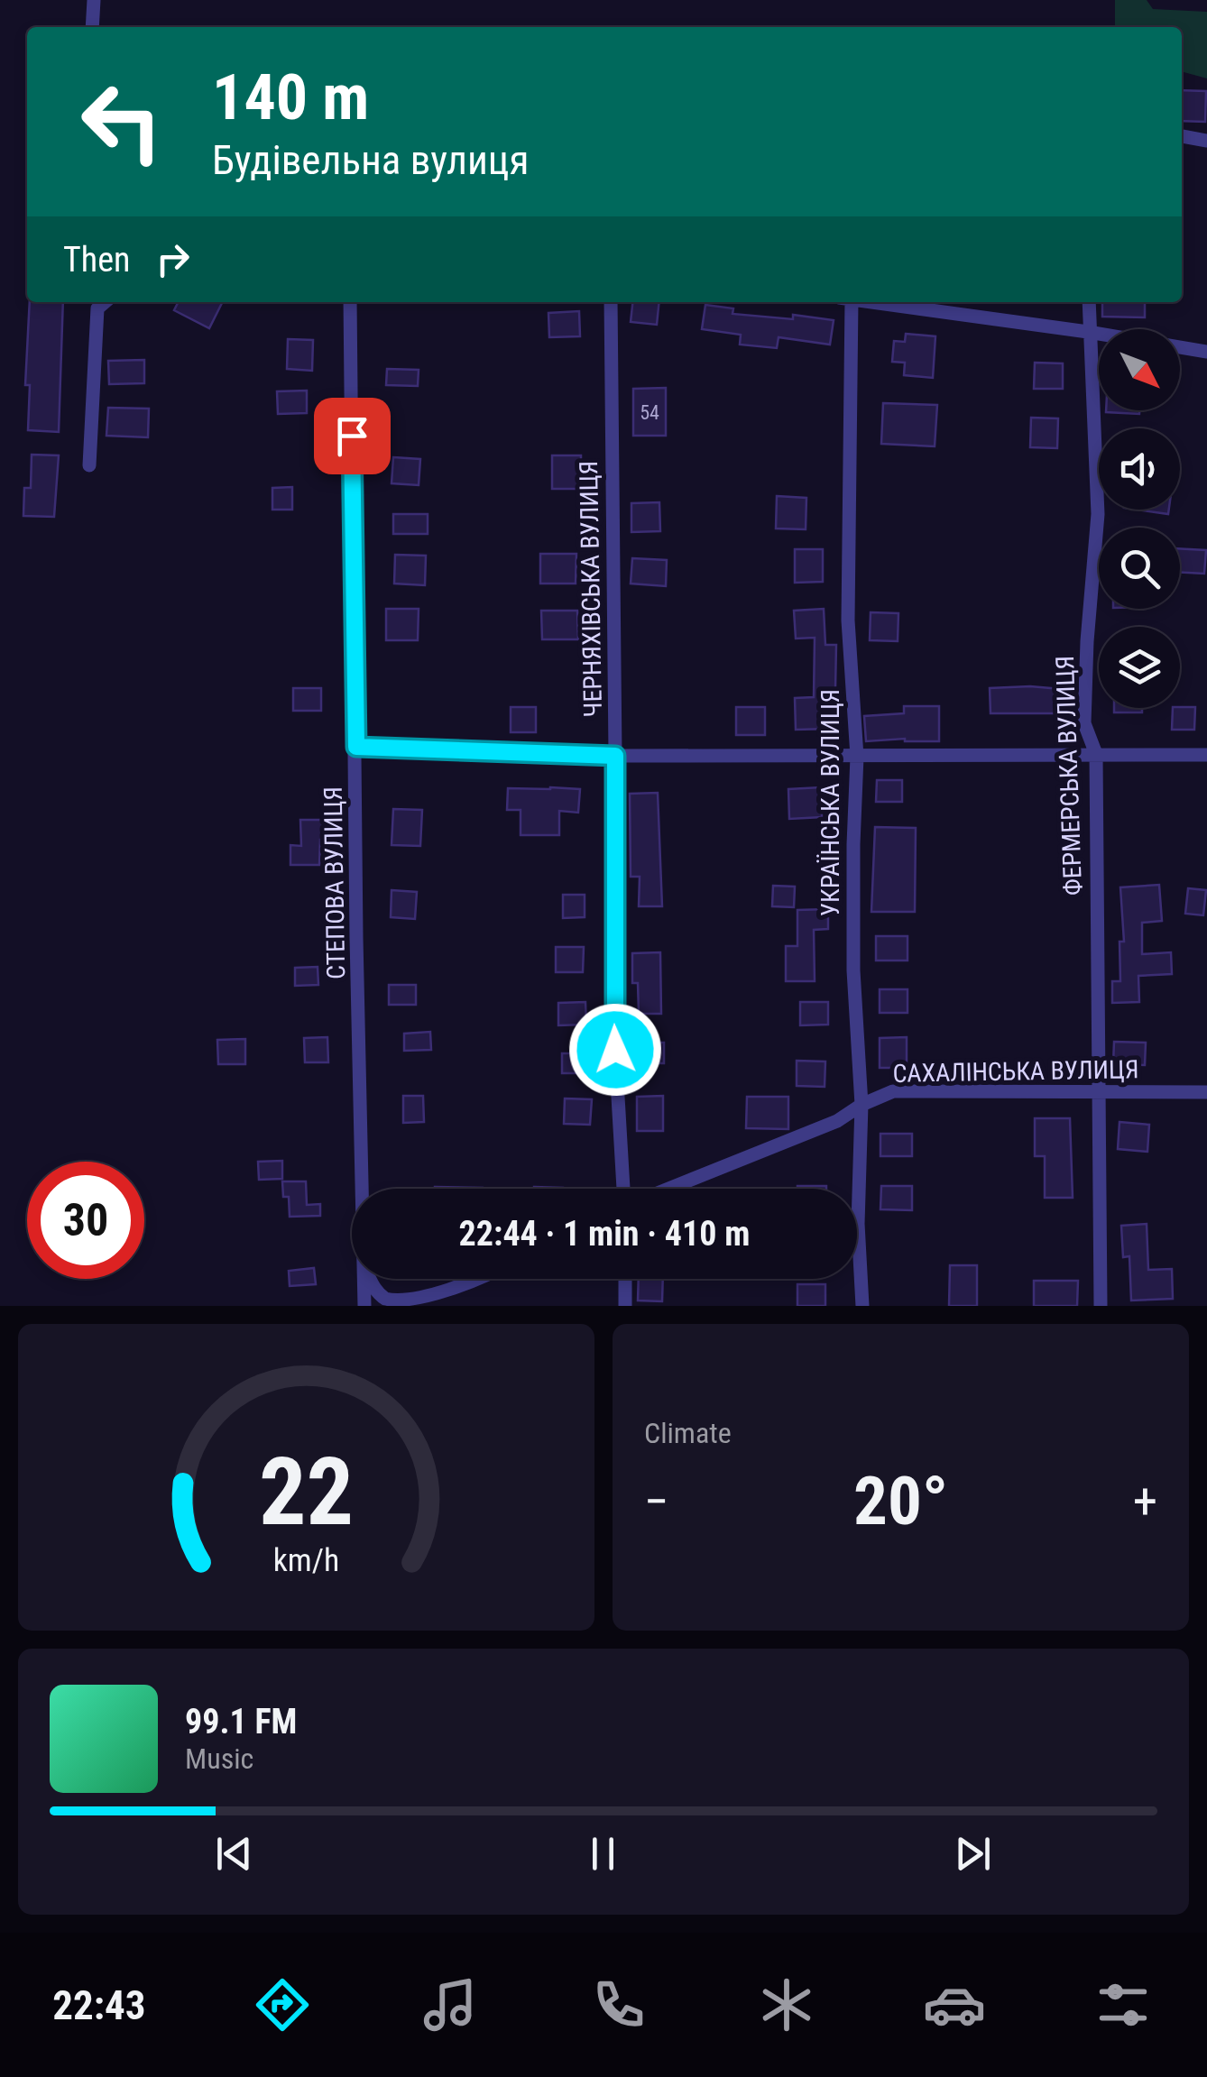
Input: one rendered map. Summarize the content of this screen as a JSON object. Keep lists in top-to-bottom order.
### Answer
{
  "streets": {
    "street": [
      "ЧЕРНЯХІВСЬКА ВУЛИЦЯ",
      "ФЕРМЕРСЬКА ВУЛИЦЯ",
      "УКРАЇНСЬКА ВУЛИЦЯ",
      "СТЕПОВА ВУЛИЦЯ",
      "САХАЛІНСЬКА ВУЛИЦЯ"
    ]
  },
  "crossings": [
    ["ФЕРМЕРСЬКА ВУЛИЦЯ", "САХАЛІНСЬКА ВУЛИЦЯ"],
    ["УКРАЇНСЬКА ВУЛИЦЯ", "САХАЛІНСЬКА ВУЛИЦЯ"]
  ],
  "house_numbers": ["54"],
  "north": "bottom right",
  "page": {
    "turn": ["140 m", "Будівельна вулиця"],
    "then": "Then",
    "limit": "30",
    "trip": "22:44 · 1 min · 410 m",
    "tile": "Climate",
    "heat": ["−", "20°", "+"],
    "song": ["99.1 FM", "Music"],
    "tabs": "22:43",
    "gauge": ["22", "km/h"]
  }
}
